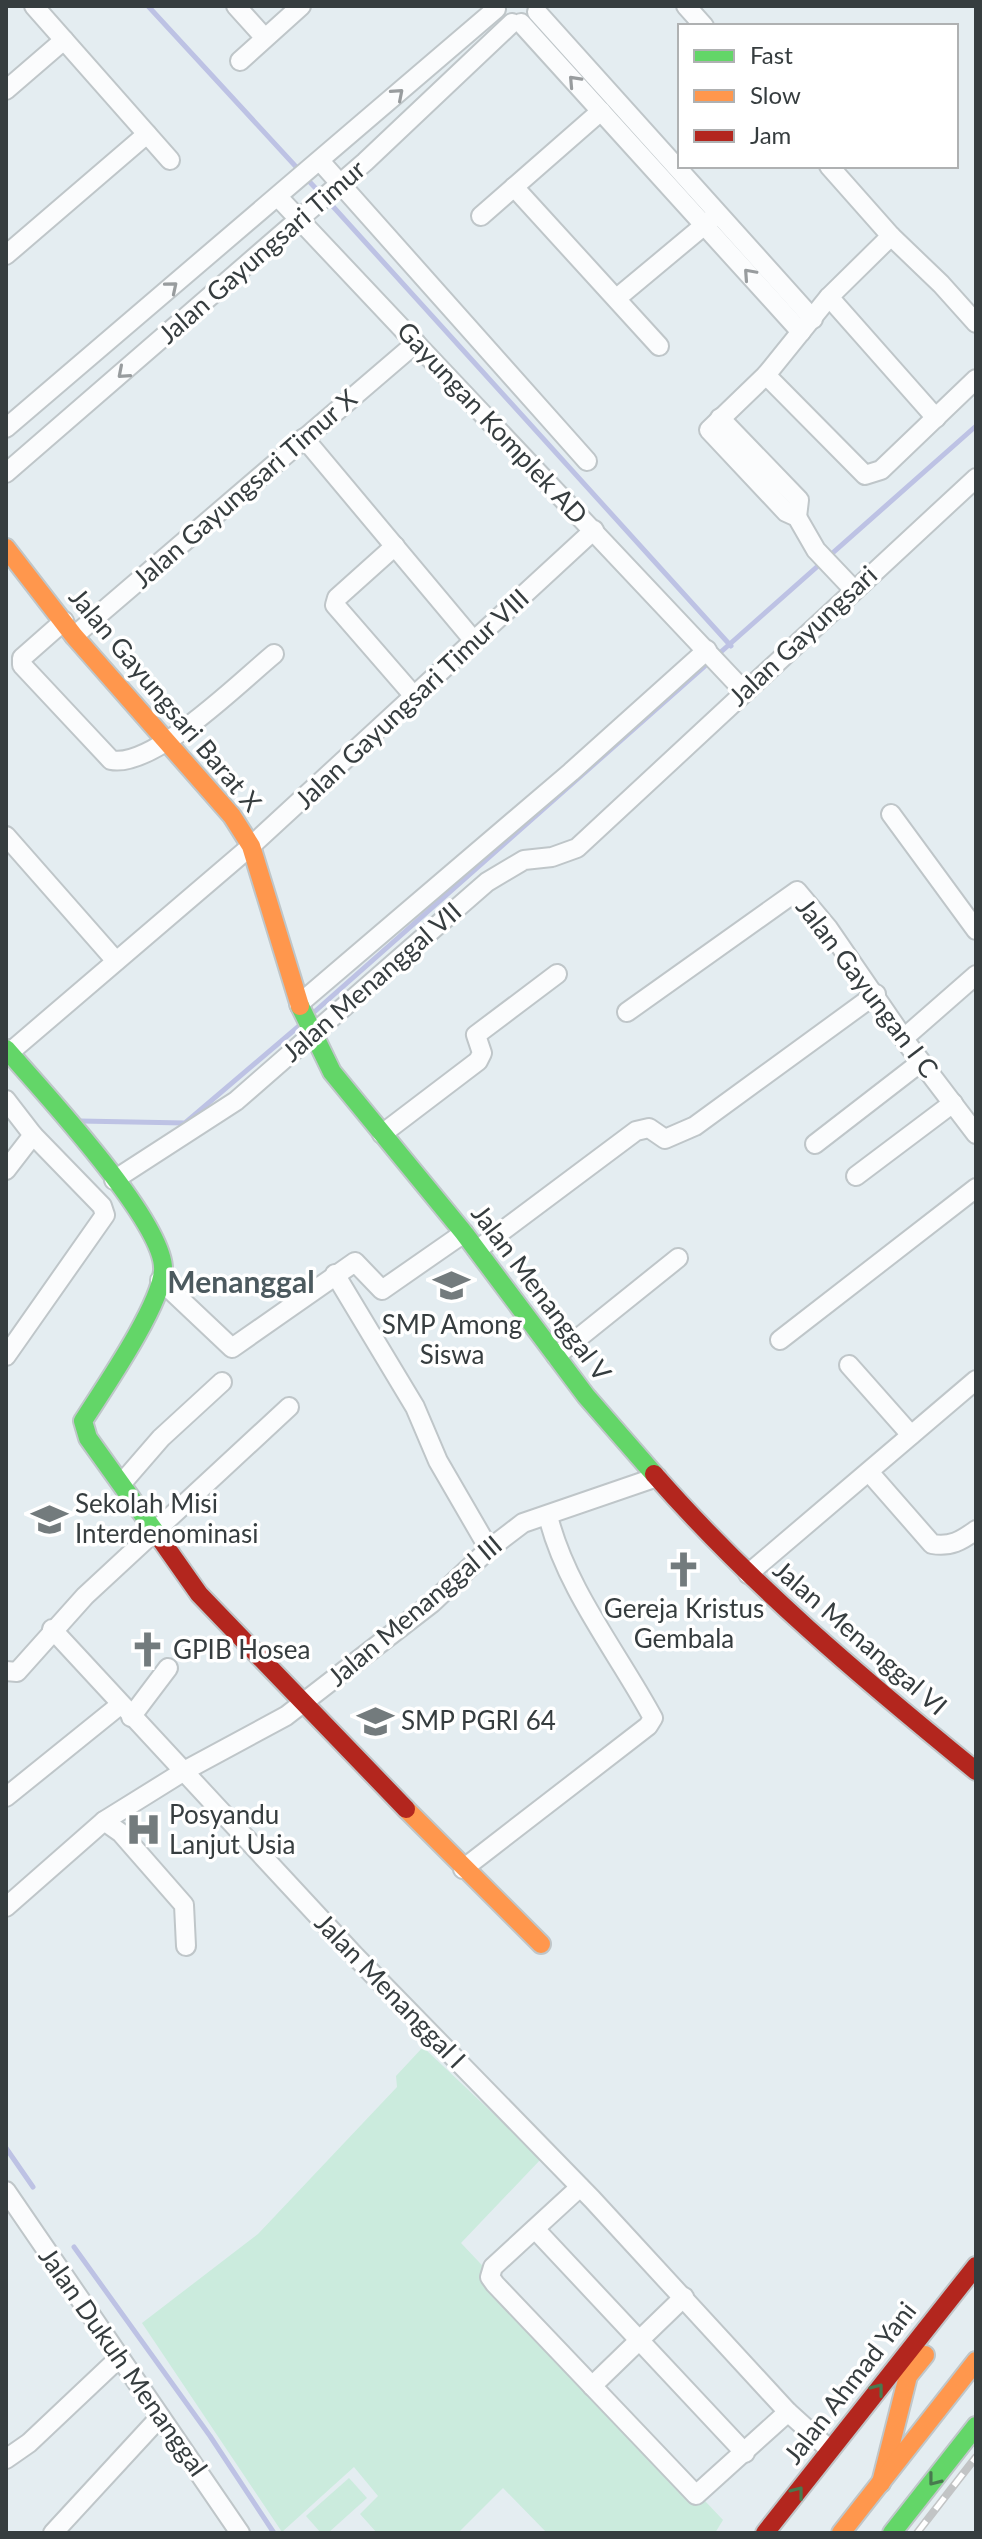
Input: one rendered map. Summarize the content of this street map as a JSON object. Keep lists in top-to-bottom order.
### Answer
{
  "streets": {
    "main road": [
      "Jalan Gayungsari Barat X",
      "Jalan Menanggal V",
      "Jalan Menanggal VI",
      "Jalan Ahmad Yani"
    ],
    "street": [
      "Jalan Gayungsari Timur",
      "Gayungan Komplek AD",
      "Jalan Gayungsari Timur X",
      "Jalan Gayungsari",
      "Jalan Gayungsari Timur VIII",
      "Jalan Menanggal VII",
      "Jalan Gayungan I C",
      "Jalan Menanggal III",
      "Jalan Menanggal I",
      "Jalan Dukuh Menanggal"
    ]
  },
  "crossings": [
    ["Jalan Gayungsari Timur", "Gayungan Komplek AD"],
    ["Gayungan Komplek AD", "Jalan Gayungsari Timur X"],
    ["Gayungan Komplek AD", "Jalan Gayungsari"],
    ["Gayungan Komplek AD", "Jalan Gayungsari Timur VIII"],
    ["Jalan Gayungsari Timur X", "Jalan Gayungsari Barat X"],
    ["Jalan Gayungsari", "Jalan Menanggal VII"],
    ["Jalan Gayungsari Timur VIII", "Jalan Gayungsari Barat X"],
    ["Jalan Gayungsari Barat X", "Jalan Menanggal VII"],
    ["Jalan Gayungsari Barat X", "Jalan Menanggal V"],
    ["Jalan Menanggal VII", "Jalan Menanggal V"],
    ["Jalan Menanggal V", "Jalan Menanggal III"],
    ["Jalan Menanggal V", "Jalan Menanggal VI"],
    ["Jalan Menanggal III", "Jalan Menanggal I"],
    ["Jalan Menanggal I", "Jalan Ahmad Yani"]
  ],
  "districts": ["Menanggal"],
  "places": {
    "school or university": ["SMP Among Siswa", "Sekolah Misi Interdenominasi", "SMP PGRI 64"],
    "church": ["Gereja Kristus Gembala", "GPIB Hosea"],
    "hospital": ["Posyandu Lanjut Usia"]
  },
  "legend": ["Fast", "Slow", "Jam"]
}
